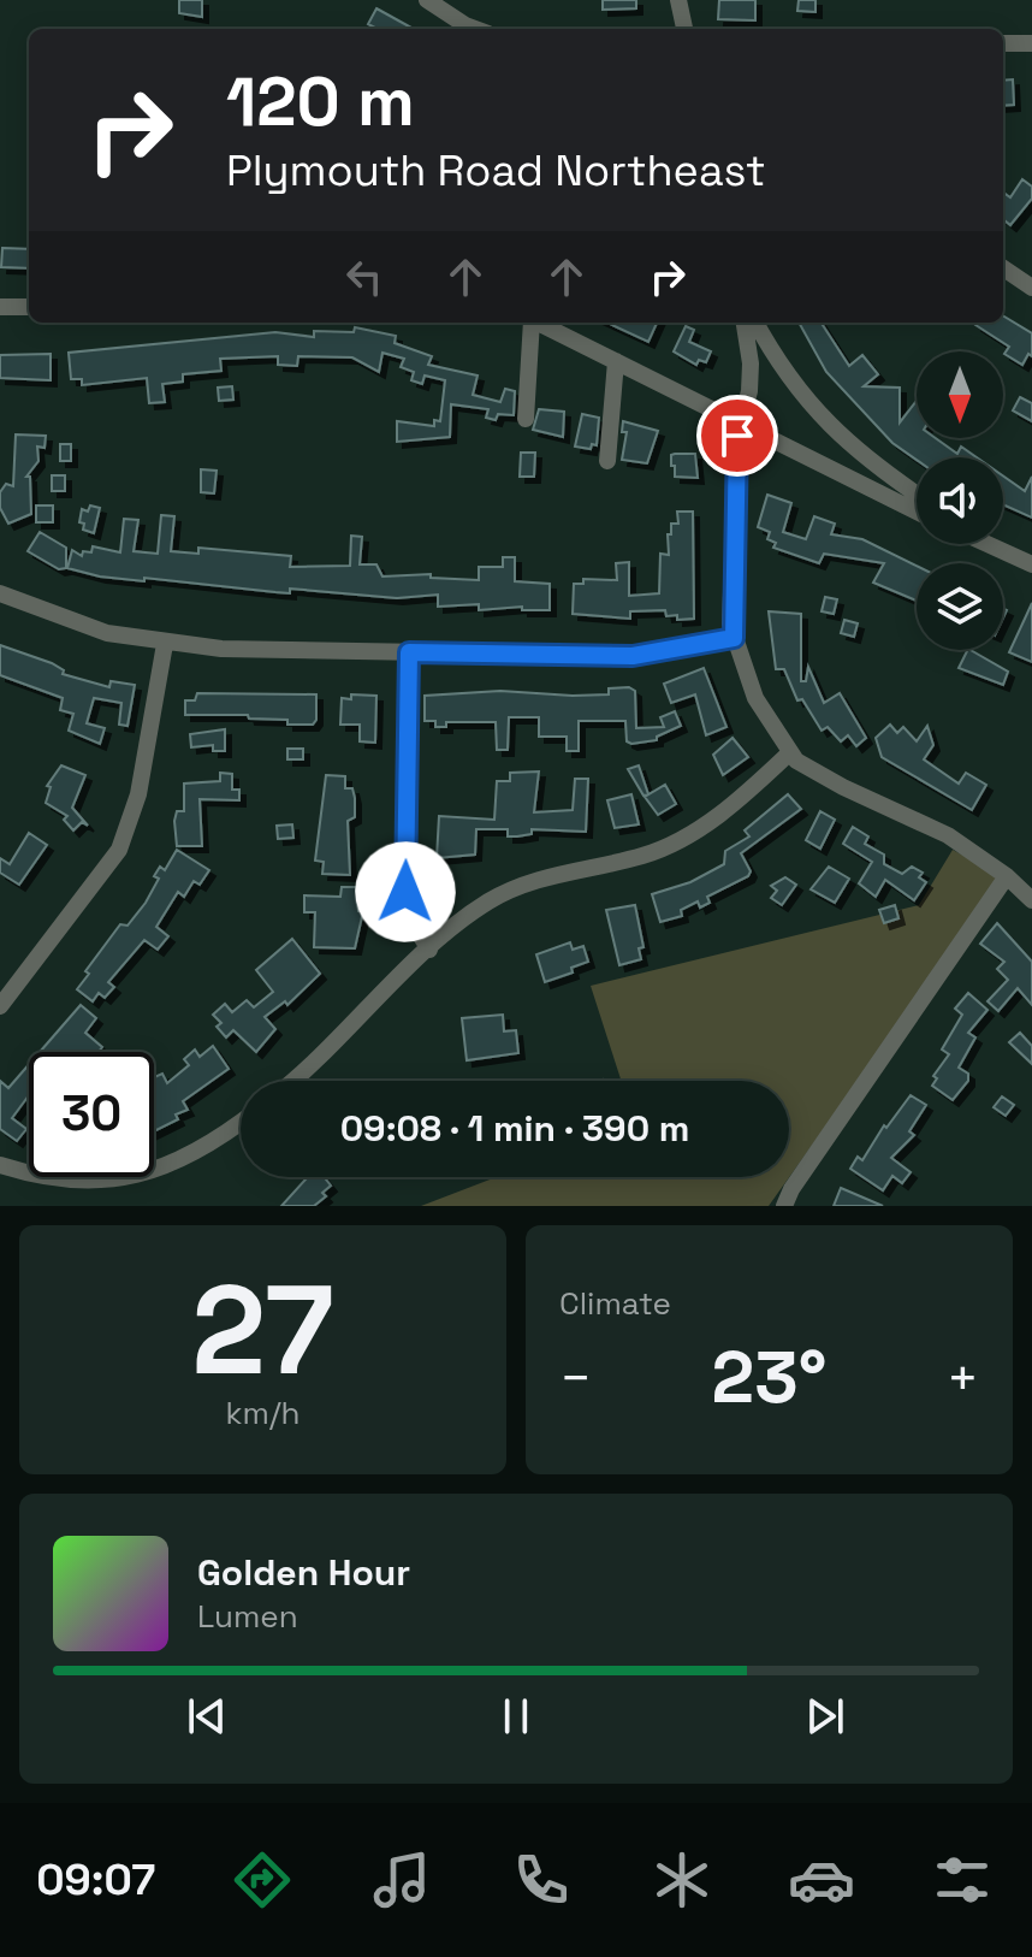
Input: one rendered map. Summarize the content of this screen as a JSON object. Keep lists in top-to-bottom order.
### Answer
{
  "north": "bottom",
  "page": {
    "turn": ["120 m", "Plymouth Road Northeast"],
    "limit": "30",
    "trip": "09:08 · 1 min · 390 m",
    "tile": [
      ["27", "km/h"],
      "Climate"
    ],
    "heat": ["−", "23°", "+"],
    "song": ["Golden Hour", "Lumen"],
    "tabs": "09:07"
  }
}
